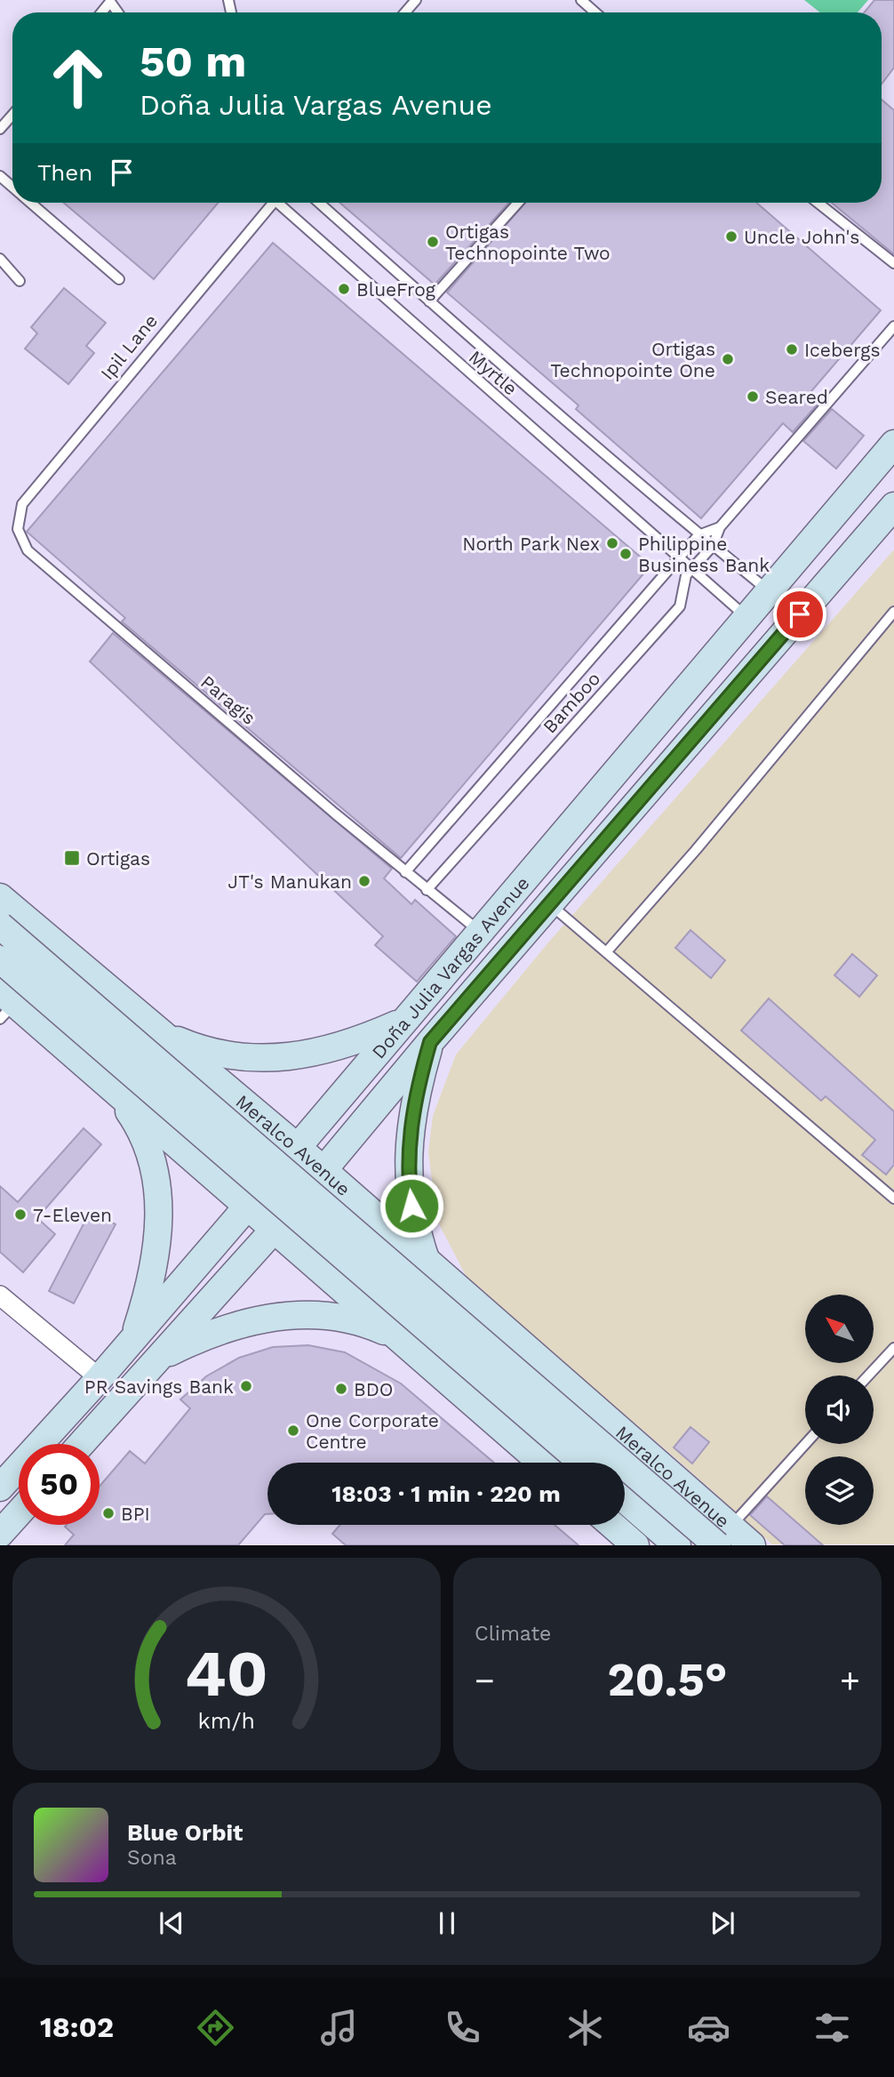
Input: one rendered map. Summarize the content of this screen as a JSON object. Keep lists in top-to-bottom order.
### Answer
{
  "streets": {
    "main road": ["Doña Julia Vargas Avenue", "Meralco Avenue"],
    "lane": [
      "Ipil Lane",
      "Myrtle",
      "Paragis",
      "Bamboo"
    ]
  },
  "crossings": [
    ["Ipil Lane", "Paragis"],
    ["Myrtle", "Bamboo"],
    ["Myrtle", "Doña Julia Vargas Avenue"],
    ["Paragis", "Bamboo"],
    ["Paragis", "Doña Julia Vargas Avenue"],
    ["Doña Julia Vargas Avenue", "Meralco Avenue"]
  ],
  "places": {
    "other": [
      "Uncle John's",
      "Ortigas Technopointe Two",
      "BlueFrog",
      "Icebergs",
      "Ortigas Technopointe One",
      "Seared",
      "North Park Nex",
      "Philippine Business Bank",
      "JT's Manukan",
      "7-Eleven",
      "PR Savings Bank",
      "BDO",
      "One Corporate Centre",
      "BPI"
    ],
    "transit": ["Ortigas"]
  },
  "north": "top left",
  "page": {
    "turn": ["50 m", "Doña Julia Vargas Avenue"],
    "then": "Then",
    "limit": "50",
    "trip": "18:03 · 1 min · 220 m",
    "tile": "Climate",
    "heat": ["−", "20.5°", "+"],
    "song": ["Blue Orbit", "Sona"],
    "tabs": "18:02",
    "gauge": ["40", "km/h"]
  }
}
